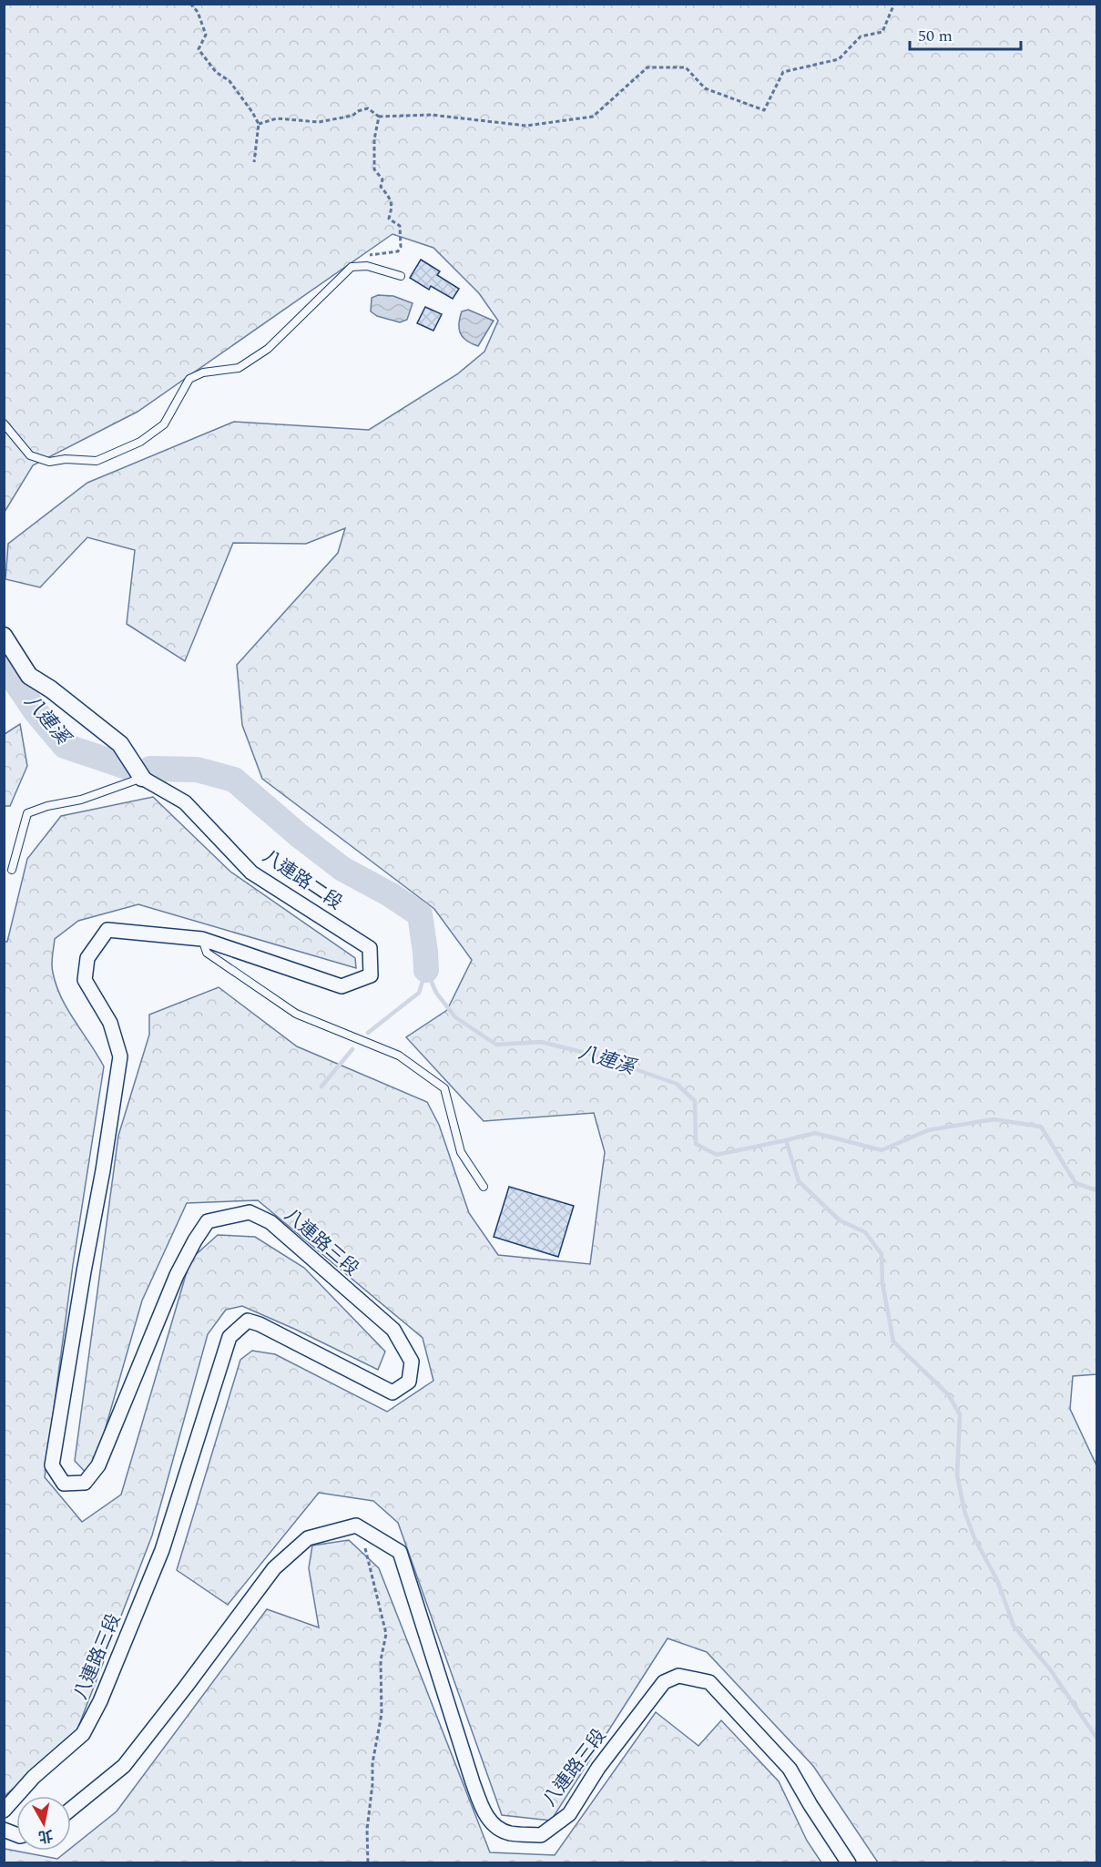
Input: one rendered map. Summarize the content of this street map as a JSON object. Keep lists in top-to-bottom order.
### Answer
{
  "streets": {
    "street": ["八連路二段", "八連路三段"]
  },
  "crossings": [
    ["八連路二段", "八連路三段"]
  ],
  "water": ["八連溪"],
  "scale_bar": "50 m",
  "north": "bottom"
}
